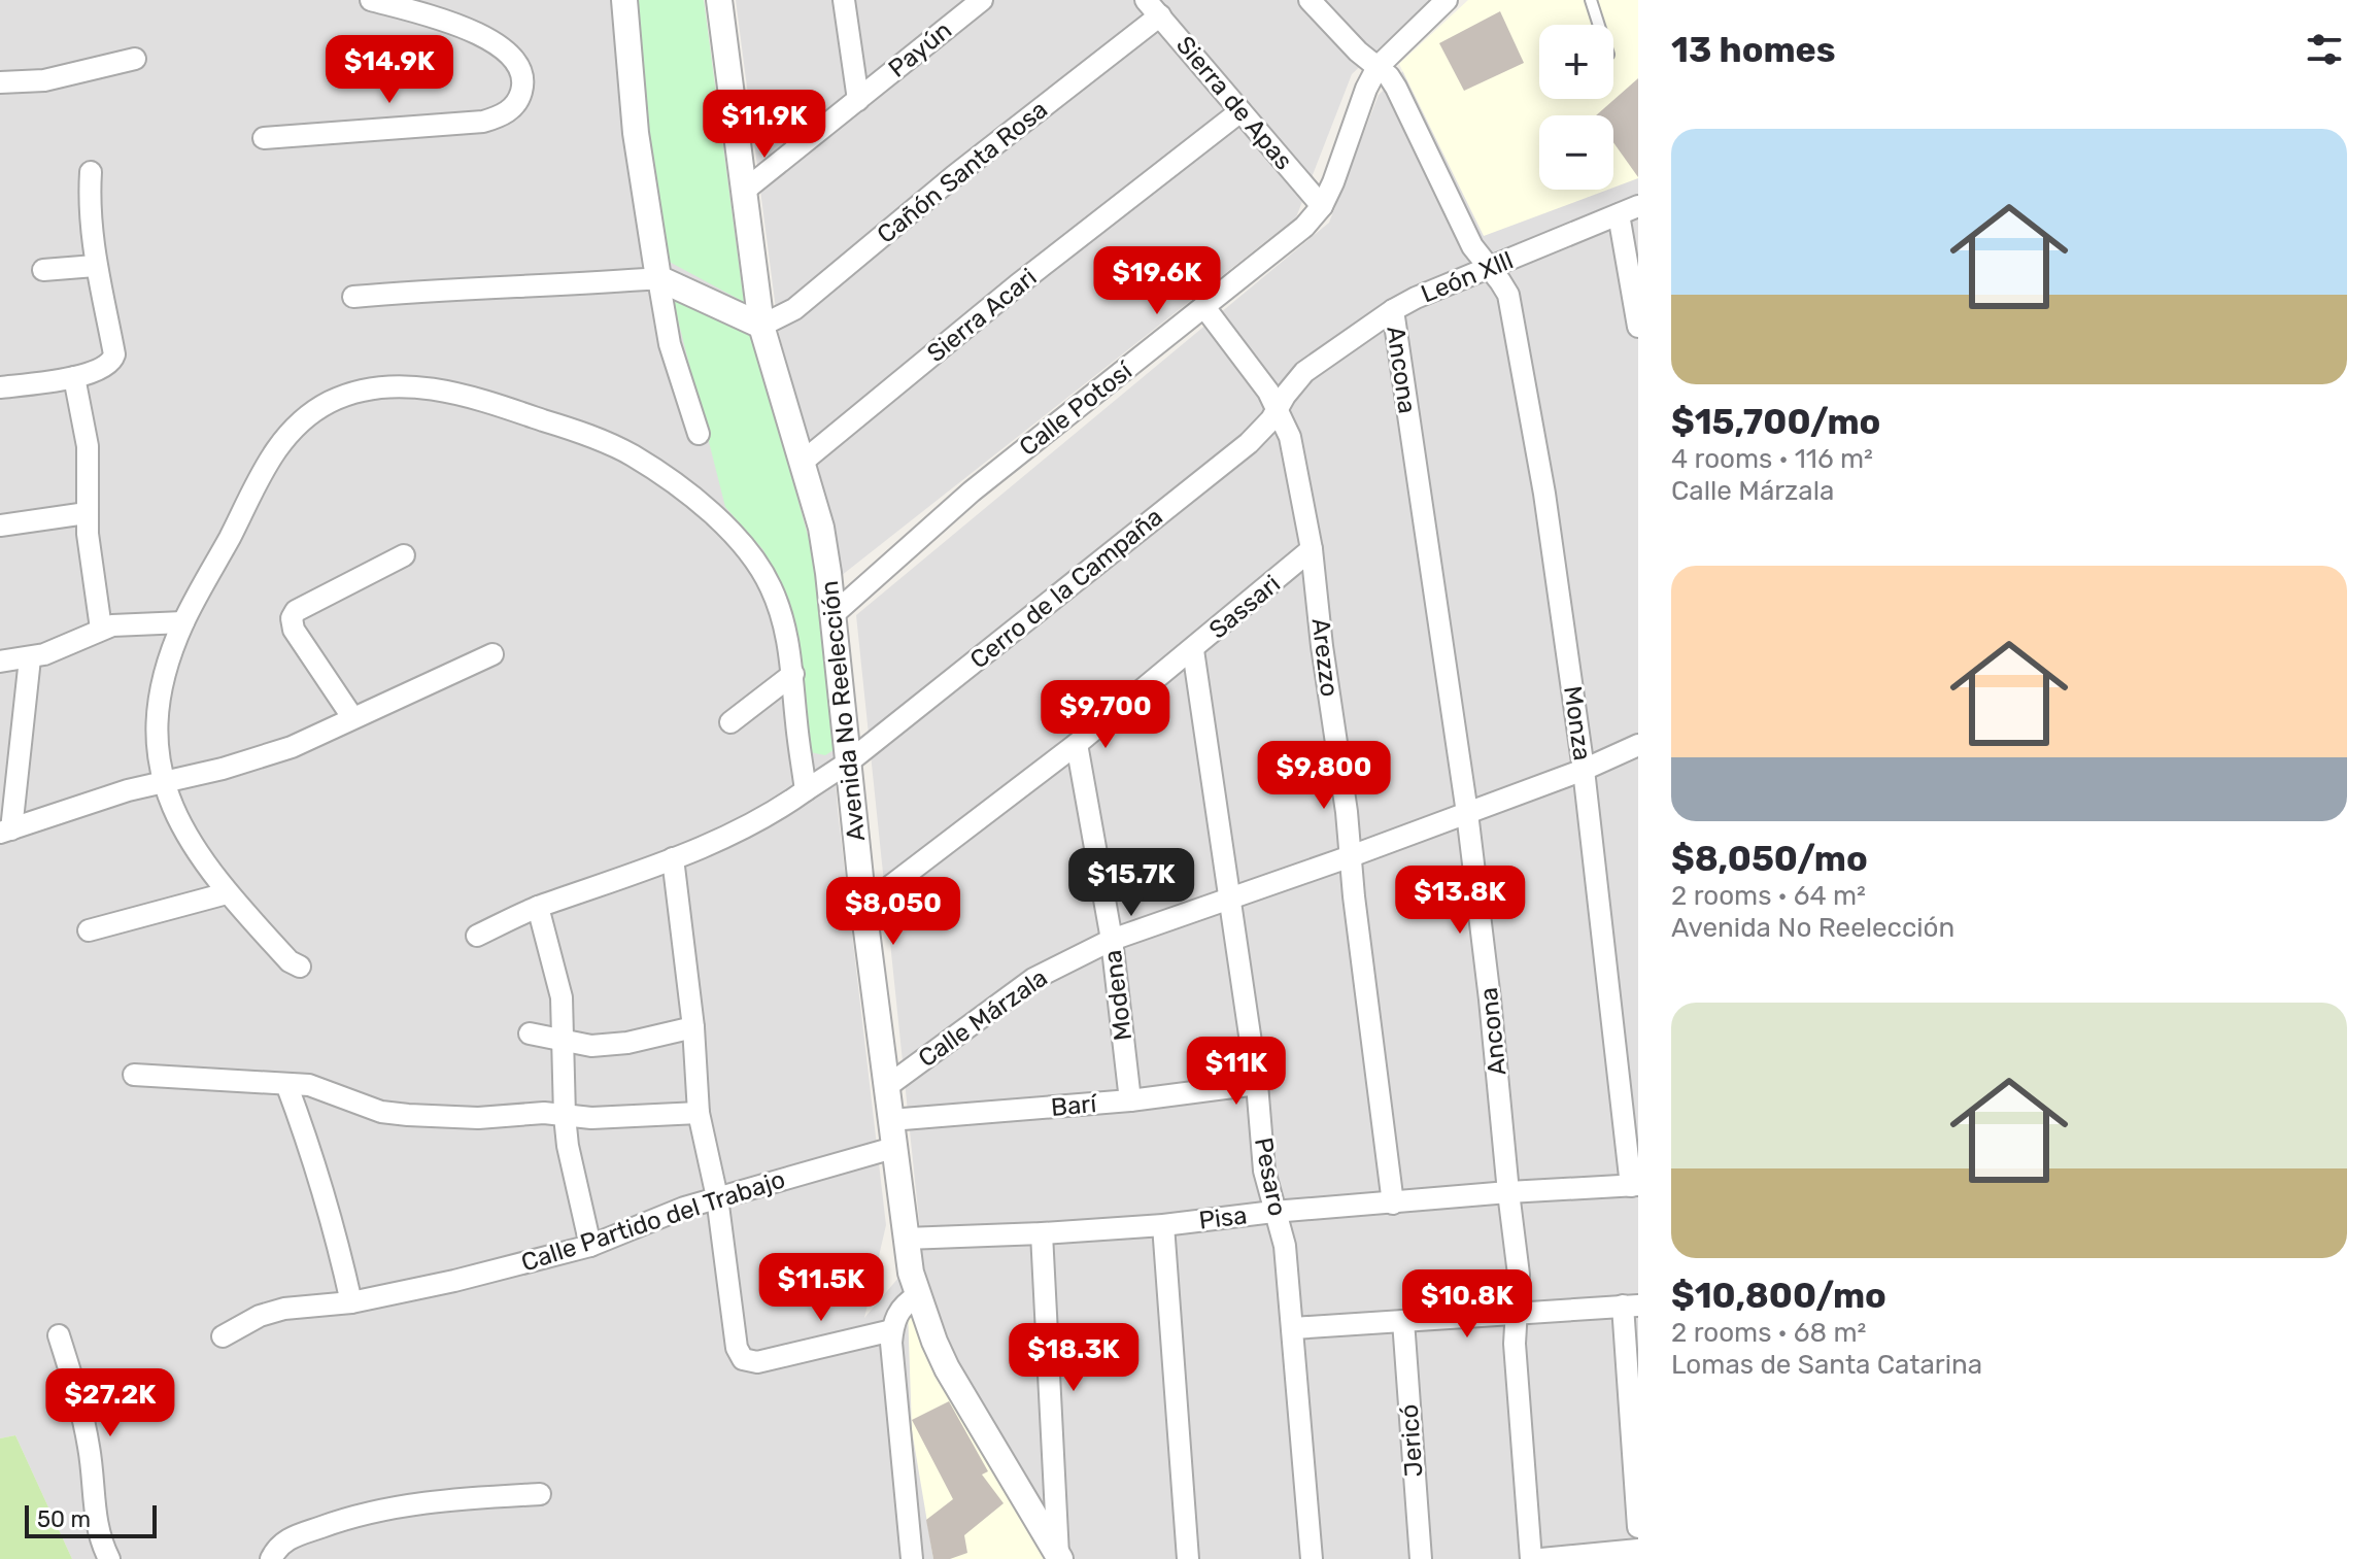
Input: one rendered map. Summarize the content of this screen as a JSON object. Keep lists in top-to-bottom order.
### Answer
{
  "streets": {
    "street": [
      "Payún",
      "Sierra de Apas",
      "Cañón Santa Rosa",
      "León Xlll",
      "Sierra Acari",
      "Ancona",
      "Calle Potosí",
      "Cerro de la Campaña",
      "Sassari",
      "Arezzo",
      "Avenida No Reelección",
      "Monza",
      "Modena",
      "Calle Márzala",
      "Barí",
      "Pesaro",
      "Pisa",
      "Calle Partido del Trabajo",
      "Jericó"
    ]
  },
  "crossings": [
    ["Payún", "Avenida No Reelección"],
    ["Sierra de Apas", "Cañón Santa Rosa"],
    ["Sierra de Apas", "Sierra Acari"],
    ["Sierra de Apas", "Calle Potosí"],
    ["Cañón Santa Rosa", "Avenida No Reelección"],
    ["León Xlll", "Ancona"],
    ["León Xlll", "Cerro de la Campaña"],
    ["León Xlll", "Arezzo"],
    ["León Xlll", "Monza"],
    ["Sierra Acari", "Avenida No Reelección"],
    ["Ancona", "Calle Márzala"],
    ["Ancona", "Pisa"],
    ["Calle Potosí", "Arezzo"],
    ["Calle Potosí", "Avenida No Reelección"],
    ["Calle Potosí", "Monza"],
    ["Cerro de la Campaña", "Arezzo"],
    ["Cerro de la Campaña", "Avenida No Reelección"],
    ["Sassari", "Arezzo"],
    ["Sassari", "Avenida No Reelección"],
    ["Sassari", "Modena"],
    ["Sassari", "Pesaro"],
    ["Arezzo", "Calle Márzala"],
    ["Arezzo", "Pisa"],
    ["Avenida No Reelección", "Calle Márzala"],
    ["Avenida No Reelección", "Barí"],
    ["Avenida No Reelección", "Pisa"],
    ["Avenida No Reelección", "Calle Partido del Trabajo"],
    ["Monza", "Calle Márzala"],
    ["Monza", "Pisa"],
    ["Modena", "Calle Márzala"],
    ["Modena", "Barí"],
    ["Calle Márzala", "Pesaro"],
    ["Barí", "Pesaro"],
    ["Pesaro", "Pisa"]
  ],
  "scale_bar": "50 m",
  "page": {
    "heading": "13 homes",
    "map_buttons": ["+", "−"],
    "price": [
      "$14.9K",
      "$11.9K",
      "$19.6K",
      "$9,700",
      "$9,800",
      "$15.7K",
      "$13.8K",
      "$8,050",
      "$11K",
      "$11.5K",
      "$10.8K",
      "$18.3K",
      "$27.2K"
    ],
    "list": [
      {
        "name": "$15,700/mo",
        "note": "4 rooms · 116 m² · Calle Márzala"
      },
      {
        "name": "$8,050/mo",
        "note": "2 rooms · 64 m² · Avenida No Reelección"
      },
      {
        "name": "$10,800/mo",
        "note": "2 rooms · 68 m² · Lomas de Santa Catarina"
      }
    ],
    "scale": "50 m"
  }
}
